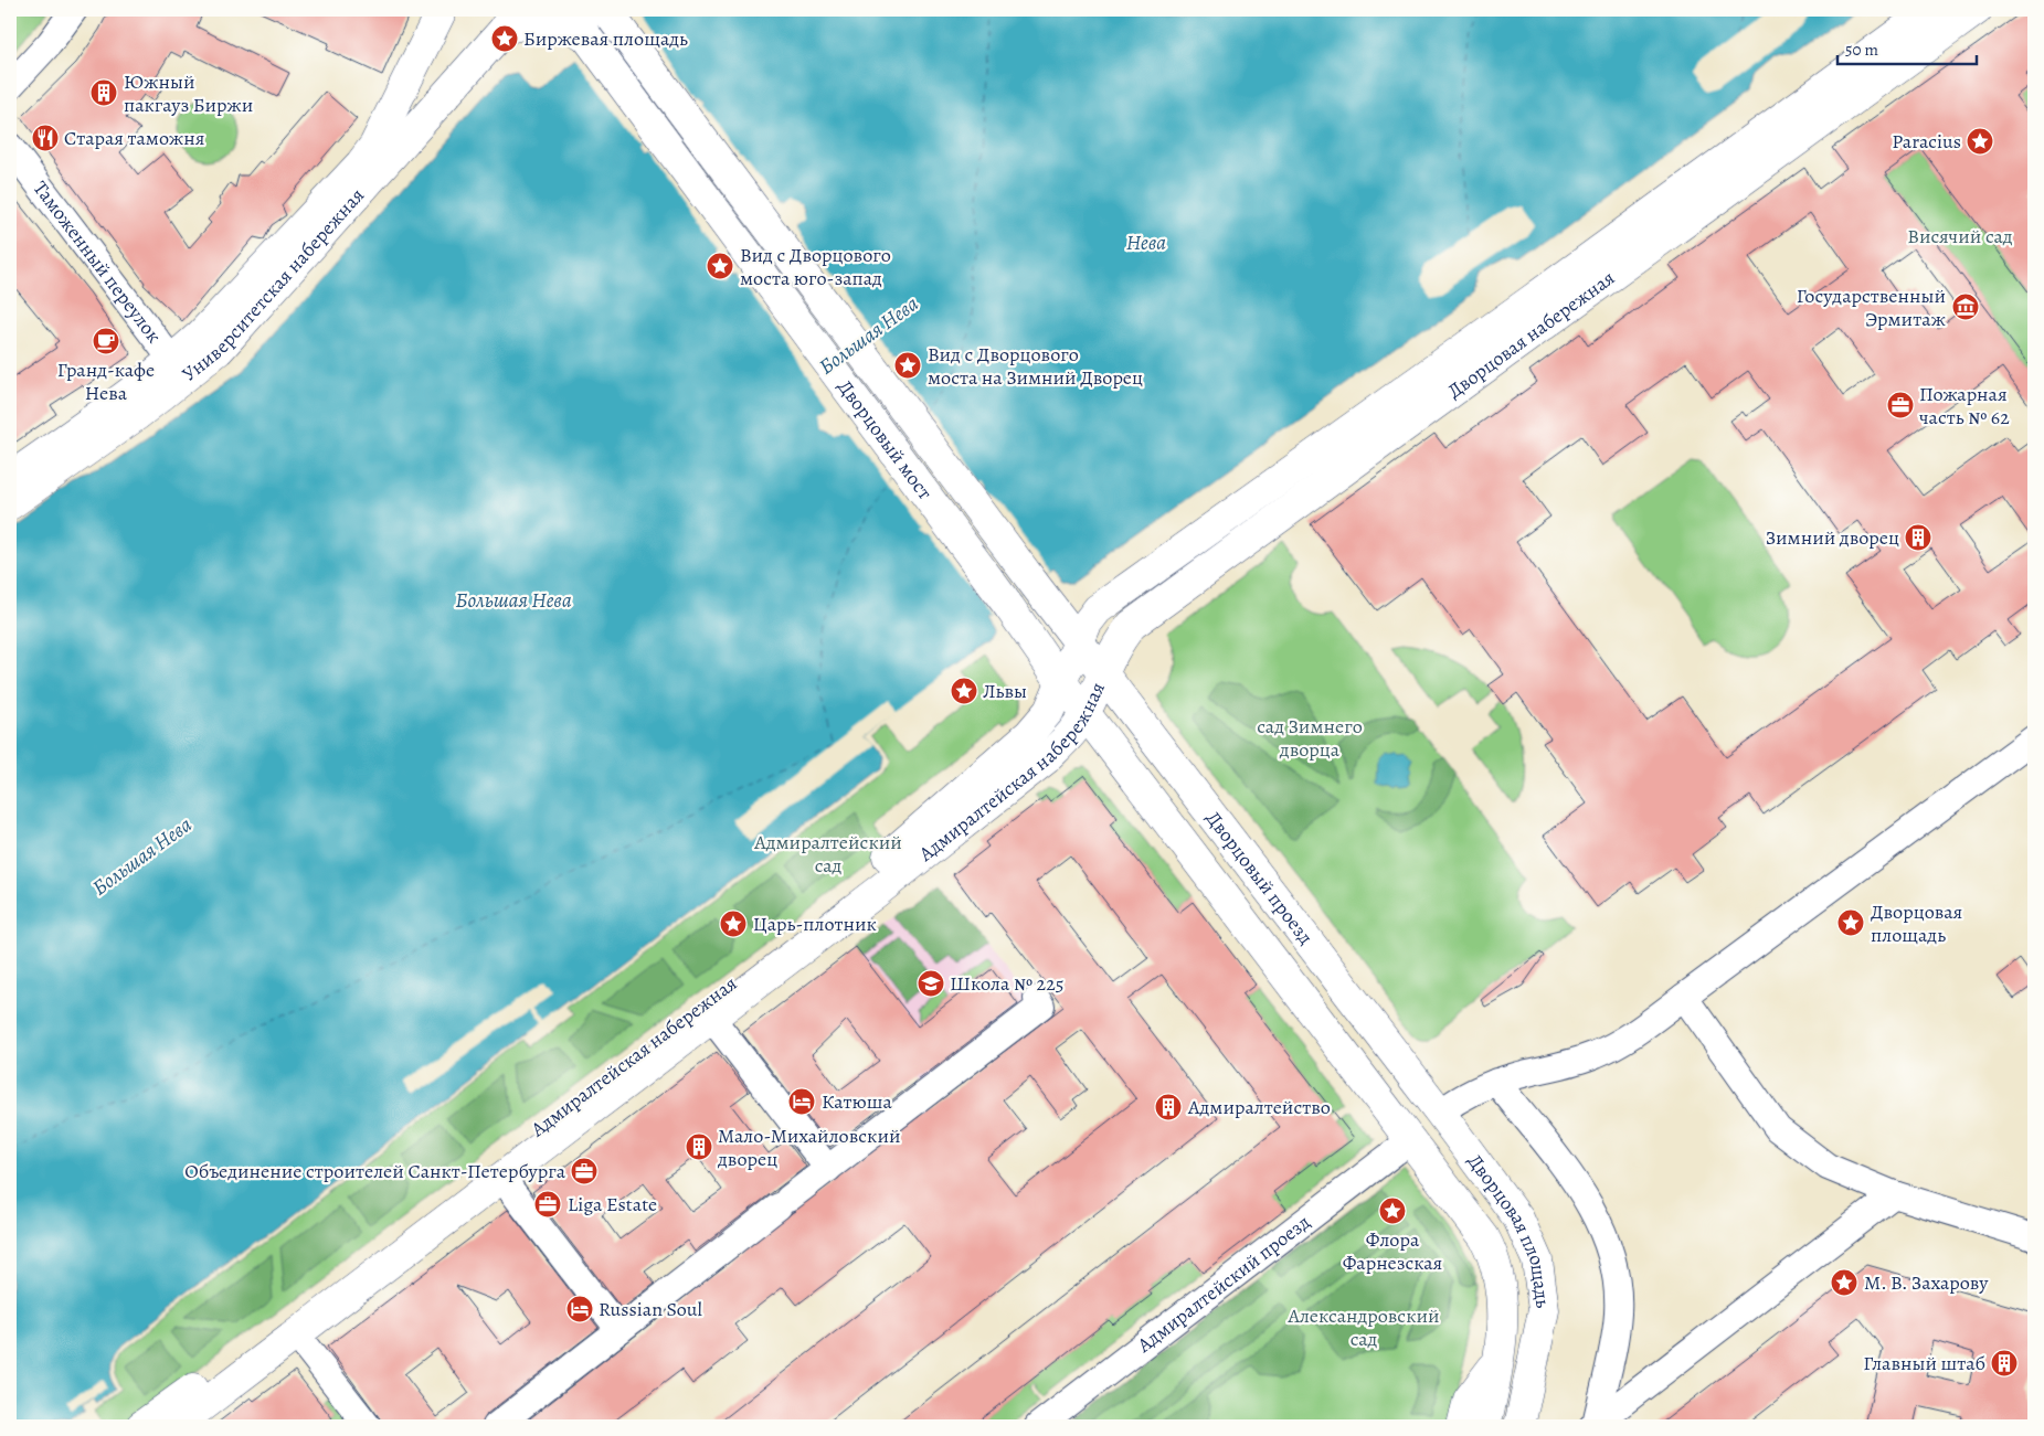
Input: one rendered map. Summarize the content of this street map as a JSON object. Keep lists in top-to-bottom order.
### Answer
{
  "streets": {
    "main road": [
      "Университетская набережная",
      "Дворцовая набережная",
      "Дворцовый мост",
      "Адмиралтейская набережная",
      "Дворцовый проезд",
      "Дворцовая площадь"
    ],
    "street": ["Таможенный переулок", "Адмиралтейский проезд"]
  },
  "crossings": [
    ["Таможенный переулок", "Университетская набережная"],
    ["Университетская набережная", "Дворцовый мост"],
    ["Дворцовая набережная", "Дворцовый мост"],
    ["Дворцовая набережная", "Адмиралтейская набережная"],
    ["Дворцовая набережная", "Дворцовый проезд"],
    ["Дворцовый мост", "Адмиралтейская набережная"],
    ["Дворцовый мост", "Дворцовый проезд"],
    ["Адмиралтейская набережная", "Дворцовый проезд"],
    ["Дворцовый проезд", "Дворцовая площадь"],
    ["Дворцовый проезд", "Адмиралтейский проезд"],
    ["Дворцовая площадь", "Адмиралтейский проезд"]
  ],
  "water": ["Нева", "Большая Нева"],
  "parks": [
    "Висячий сад",
    "сад Зимнего дворца",
    "Адмиралтейский сад",
    "Александровский сад"
  ],
  "places": {
    "place": [
      "Биржевая площадь",
      "Paracius",
      "Вид с Дворцового моста юго-запад",
      "Вид с Дворцового моста на Зимний Дворец",
      "Львы",
      "Дворцовая площадь",
      "Царь-плотник",
      "Флора Фарнезская",
      "М. В. Захарову"
    ],
    "building": [
      "Южный пакгауз Биржи",
      "Зимний дворец",
      "Адмиралтейство",
      "Мало-Михайловский дворец",
      "Главный штаб"
    ],
    "restaurant": ["Старая таможня"],
    "museum": ["Государственный Эрмитаж"],
    "cafe": ["Гранд-кафе Нева"],
    "office": ["Пожарная часть № 62", "Объединение строителей Санкт-Петербурга", "Liga Estate"],
    "school or university": ["Школа № 225"],
    "hotel": ["Катюша", "Russian Soul"]
  },
  "scale_bar": "50 m"
}
